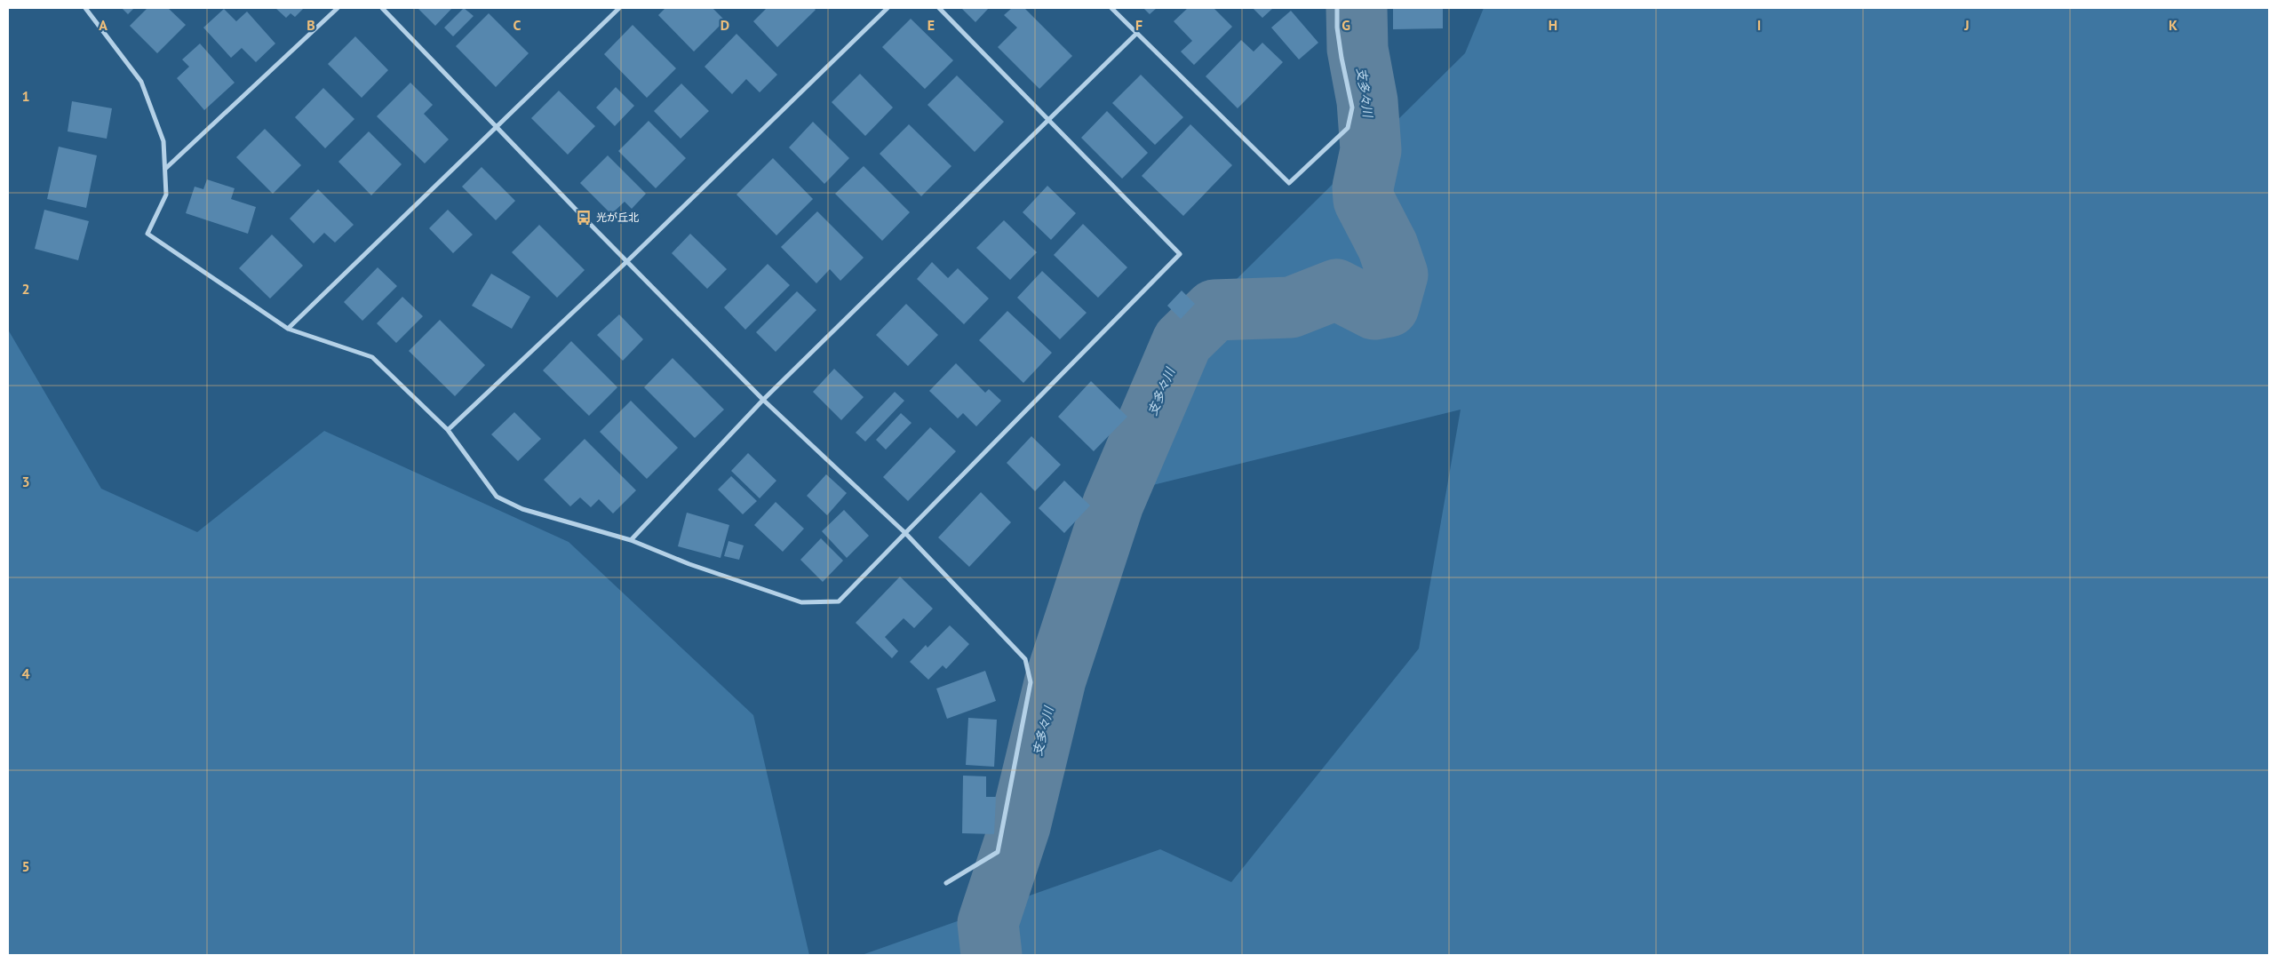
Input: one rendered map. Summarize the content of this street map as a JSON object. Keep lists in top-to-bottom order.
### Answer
{
  "water": ["支多々川"],
  "places": {
    "bus stop": ["光が丘北"]
  },
  "grid": {
    "columns": [
      "A",
      "B",
      "C",
      "D",
      "E",
      "F",
      "G",
      "H",
      "I",
      "J",
      "K"
    ],
    "rows": [
      "1",
      "2",
      "3",
      "4",
      "5"
    ]
  }
}
